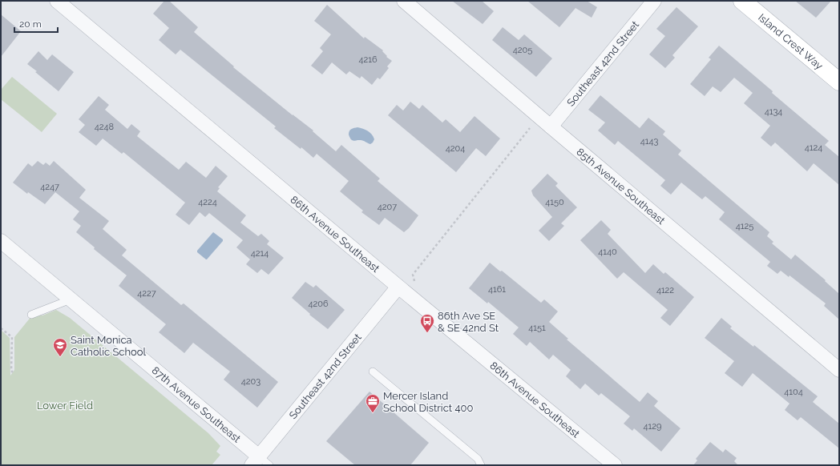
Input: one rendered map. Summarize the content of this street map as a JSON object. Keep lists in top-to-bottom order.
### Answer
{
  "streets": {
    "main road": ["Island Crest Way"],
    "street": [
      "Southeast 42nd Street",
      "85th Avenue Southeast",
      "86th Avenue Southeast",
      "87th Avenue Southeast"
    ]
  },
  "crossings": [
    ["Southeast 42nd Street", "85th Avenue Southeast"],
    ["Southeast 42nd Street", "86th Avenue Southeast"],
    ["Southeast 42nd Street", "87th Avenue Southeast"]
  ],
  "parks": ["Lower Field"],
  "places": {
    "bus stop": ["86th Ave SE & SE 42nd St"],
    "school or university": ["Saint Monica Catholic School"],
    "office": ["Mercer Island School District 400"]
  },
  "house_numbers": [
    "4205",
    "4216",
    "4134",
    "4248",
    "4143",
    "4124",
    "4204",
    "4247",
    "4224",
    "4150",
    "4207",
    "4125",
    "4140",
    "4214",
    "4161",
    "4122",
    "4227",
    "4206",
    "4151",
    "4203",
    "4104",
    "4129"
  ],
  "scale_bar": "20 m"
}
